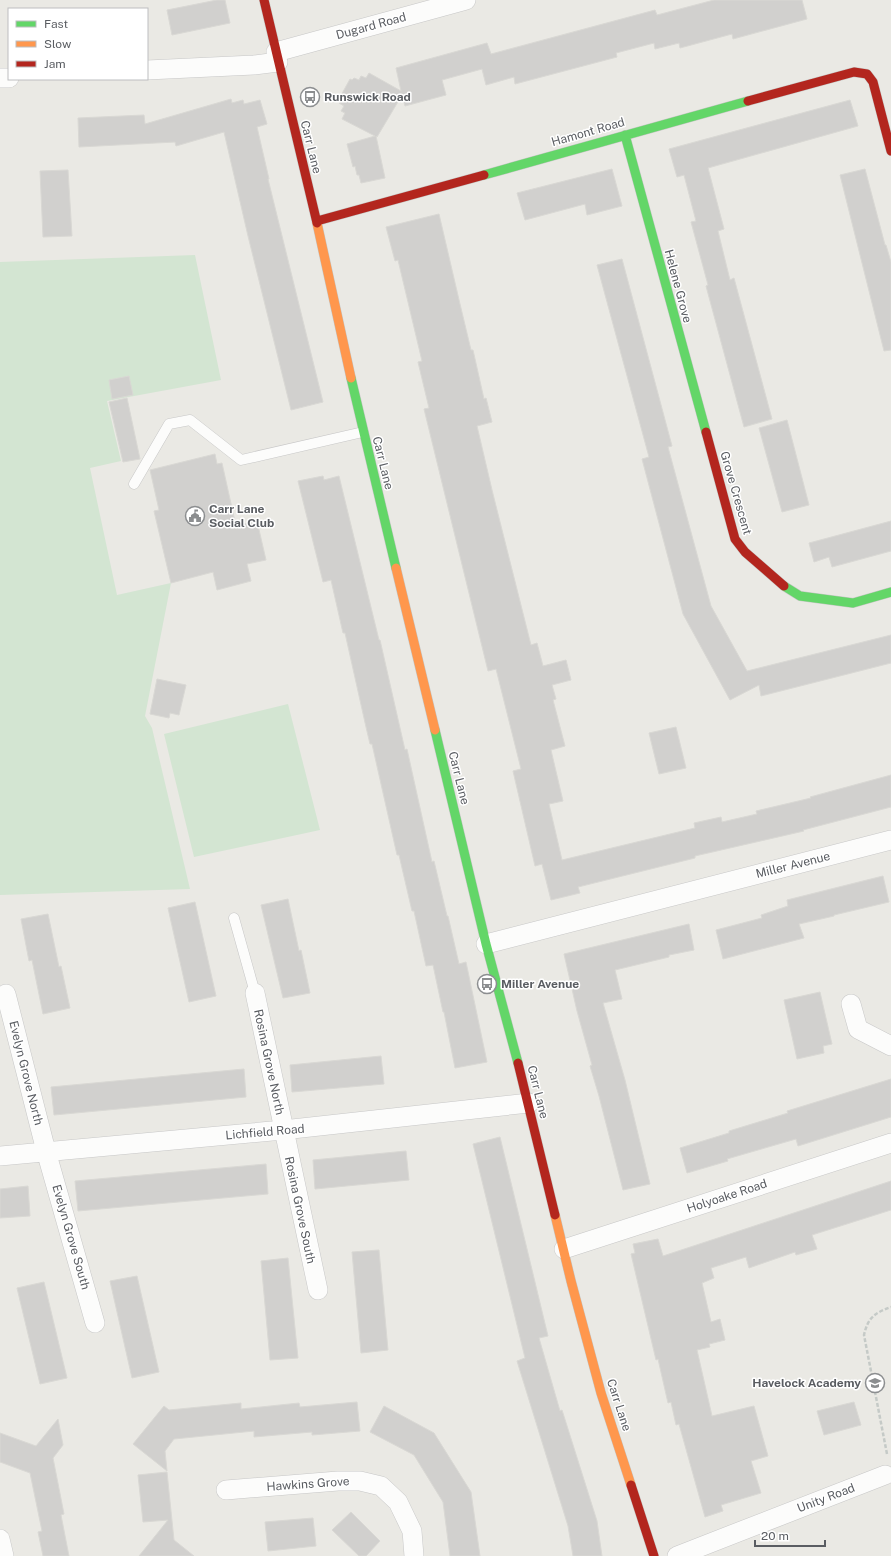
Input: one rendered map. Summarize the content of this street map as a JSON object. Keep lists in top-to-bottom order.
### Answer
{
  "streets": {
    "street": [
      "Dugard Road",
      "Hamont Road",
      "Carr Lane",
      "Helene Grove",
      "Grove Crescent",
      "Miller Avenue",
      "Rosina Grove North",
      "Evelyn Grove North",
      "Lichfield Road",
      "Holyoake Road",
      "Rosina Grove South",
      "Evelyn Grove South",
      "Hawkins Grove",
      "Unity Road"
    ]
  },
  "crossings": [
    ["Dugard Road", "Carr Lane"],
    ["Hamont Road", "Carr Lane"],
    ["Hamont Road", "Helene Grove"],
    ["Carr Lane", "Miller Avenue"],
    ["Carr Lane", "Lichfield Road"],
    ["Carr Lane", "Holyoake Road"],
    ["Helene Grove", "Grove Crescent"],
    ["Rosina Grove North", "Lichfield Road"],
    ["Rosina Grove North", "Rosina Grove South"],
    ["Evelyn Grove North", "Lichfield Road"],
    ["Evelyn Grove North", "Evelyn Grove South"],
    ["Lichfield Road", "Rosina Grove South"],
    ["Lichfield Road", "Evelyn Grove South"]
  ],
  "places": {
    "bus stop": ["Runswick Road", "Miller Avenue"],
    "public building": ["Carr Lane Social Club"],
    "school or university": ["Havelock Academy"]
  },
  "legend": ["Fast", "Slow", "Jam"],
  "scale_bar": "20 m"
}
